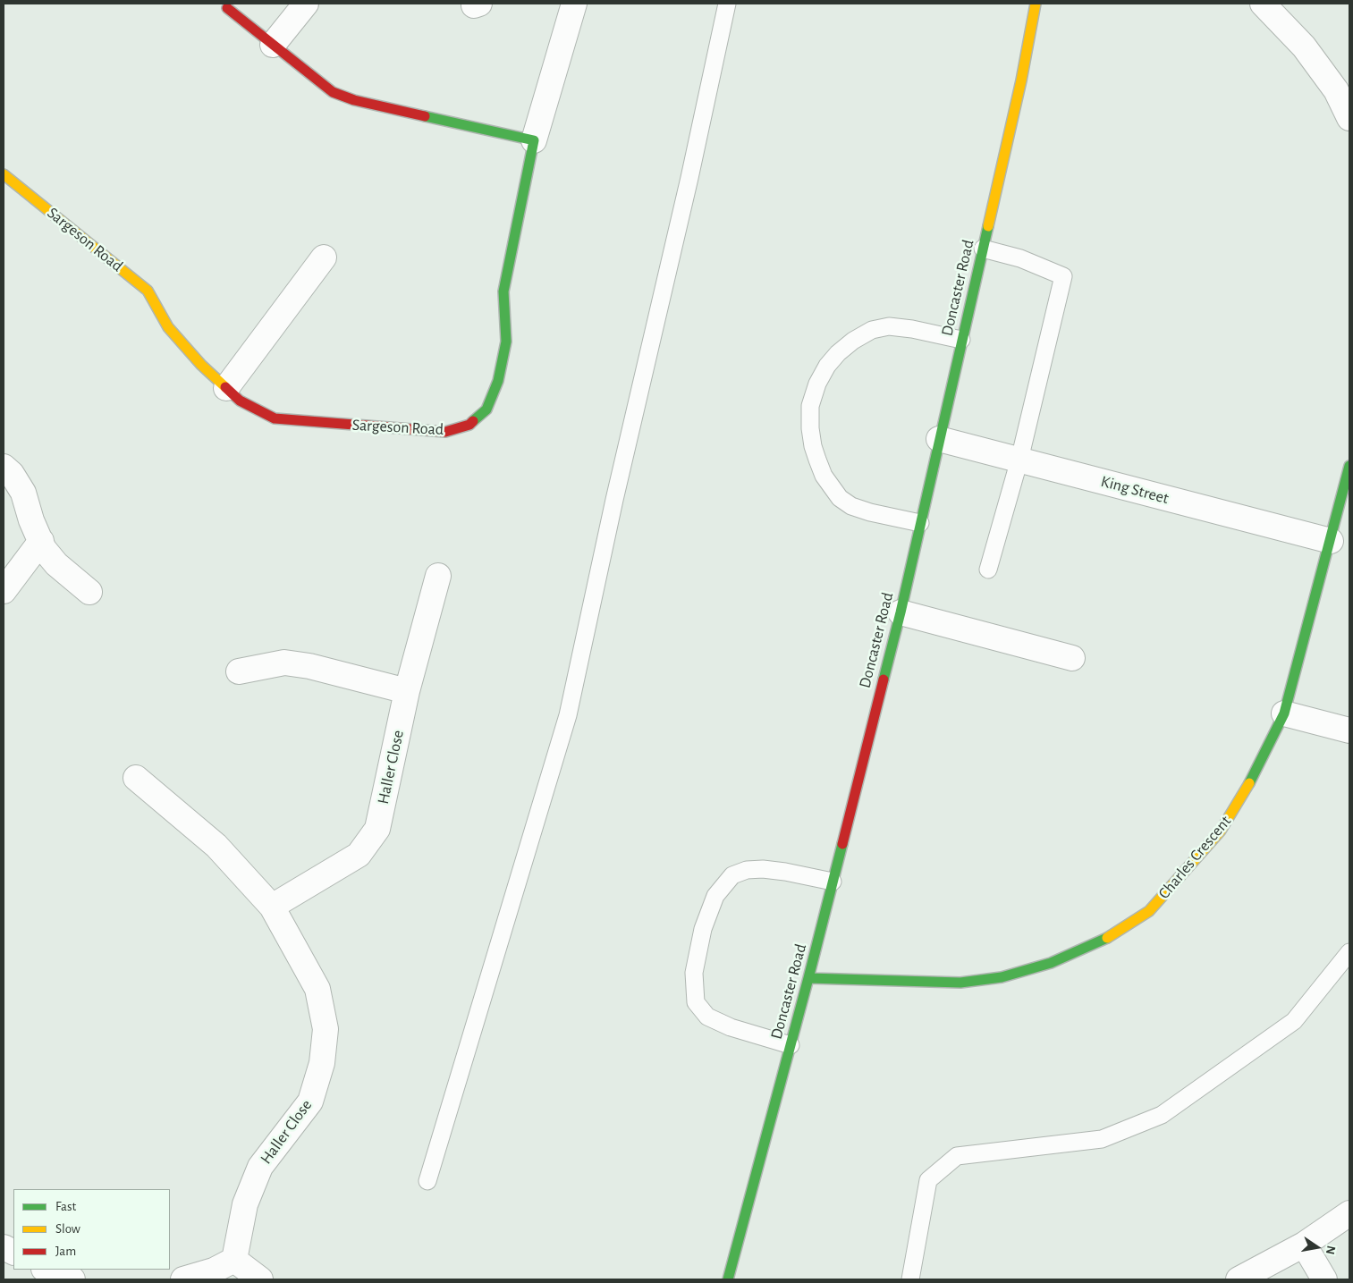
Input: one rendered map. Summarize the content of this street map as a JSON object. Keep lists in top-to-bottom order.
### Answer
{
  "streets": {
    "street": [
      "Sargeson Road",
      "Doncaster Road",
      "King Street",
      "Haller Close",
      "Charles Crescent"
    ]
  },
  "crossings": [
    ["Doncaster Road", "King Street"],
    ["Doncaster Road", "Charles Crescent"],
    ["King Street", "Charles Crescent"]
  ],
  "legend": ["Fast", "Slow", "Jam"],
  "north": "right"
}
